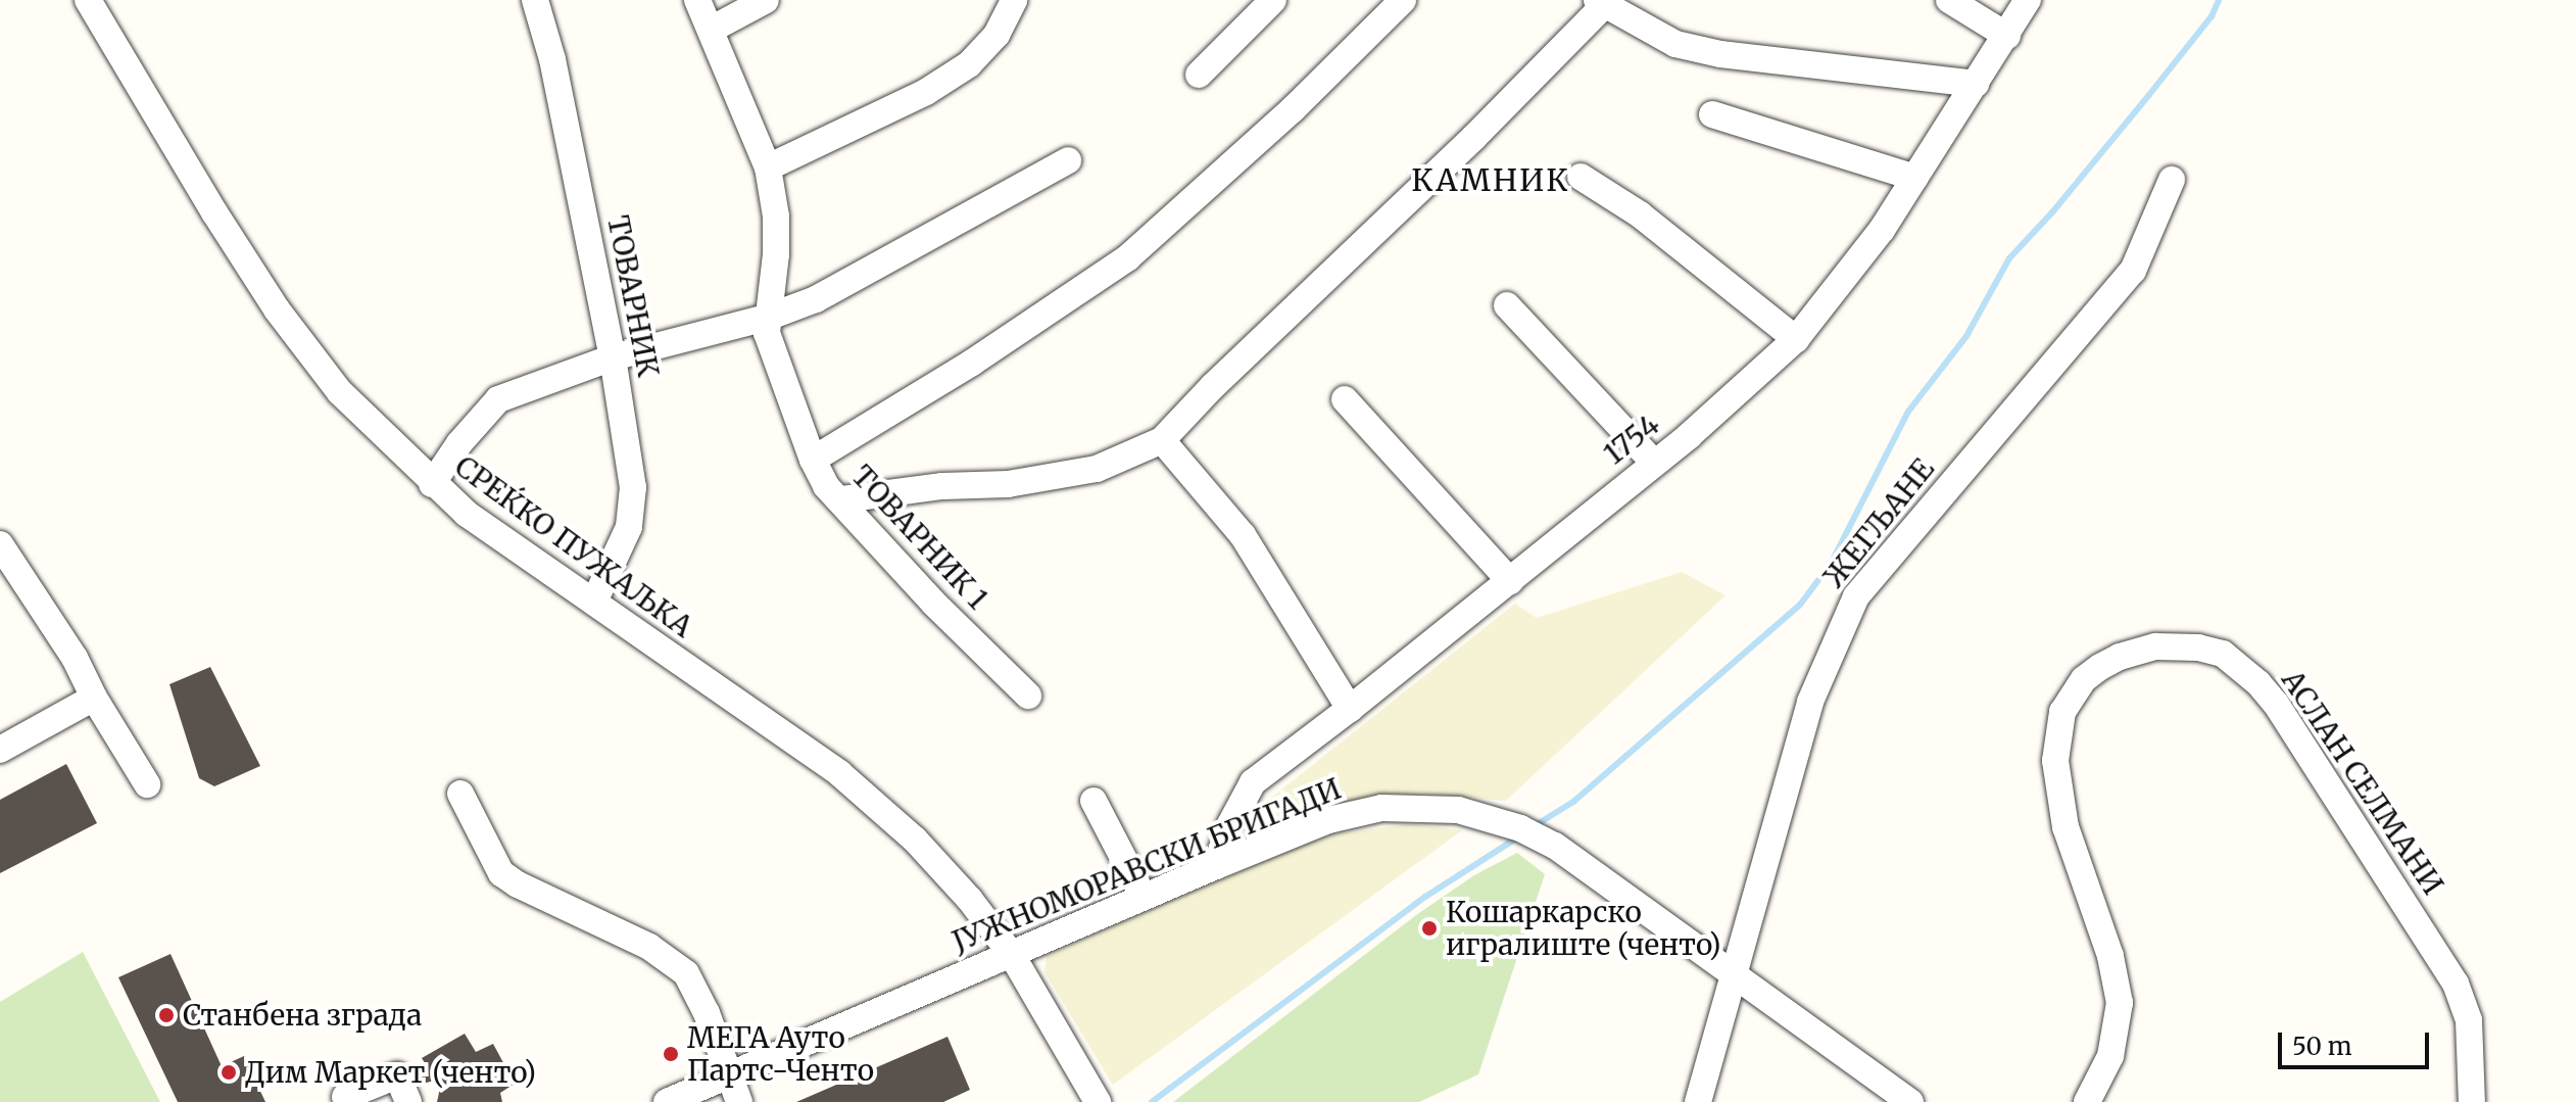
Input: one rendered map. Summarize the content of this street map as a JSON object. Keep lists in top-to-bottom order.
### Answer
{
  "streets": {
    "street": [
      "ТОВАРНИК",
      "1754",
      "ЖЕГЉАНЕ",
      "ТОВАРНИК 1",
      "СРЕЌКО ПУЖАЉКА",
      "АСЛАН СЕЛМАНИ",
      "ЈУЖНОМОРАВСКИ БРИГАДИ"
    ]
  },
  "crossings": [
    ["ТОВАРНИК", "СРЕЌКО ПУЖАЉКА"],
    ["1754", "ЈУЖНОМОРАВСКИ БРИГАДИ"],
    ["ЖЕГЉАНЕ", "ЈУЖНОМОРАВСКИ БРИГАДИ"],
    ["СРЕЌКО ПУЖАЉКА", "ЈУЖНОМОРАВСКИ БРИГАДИ"]
  ],
  "districts": ["КАМНИК"],
  "places": [
    "Кошаркарско игралиште (ченто)",
    "Станбена зграда",
    "МЕГА Ауто Партс-Ченто",
    "Дим Маркет (ченто)"
  ],
  "scale_bar": "50 m"
}
